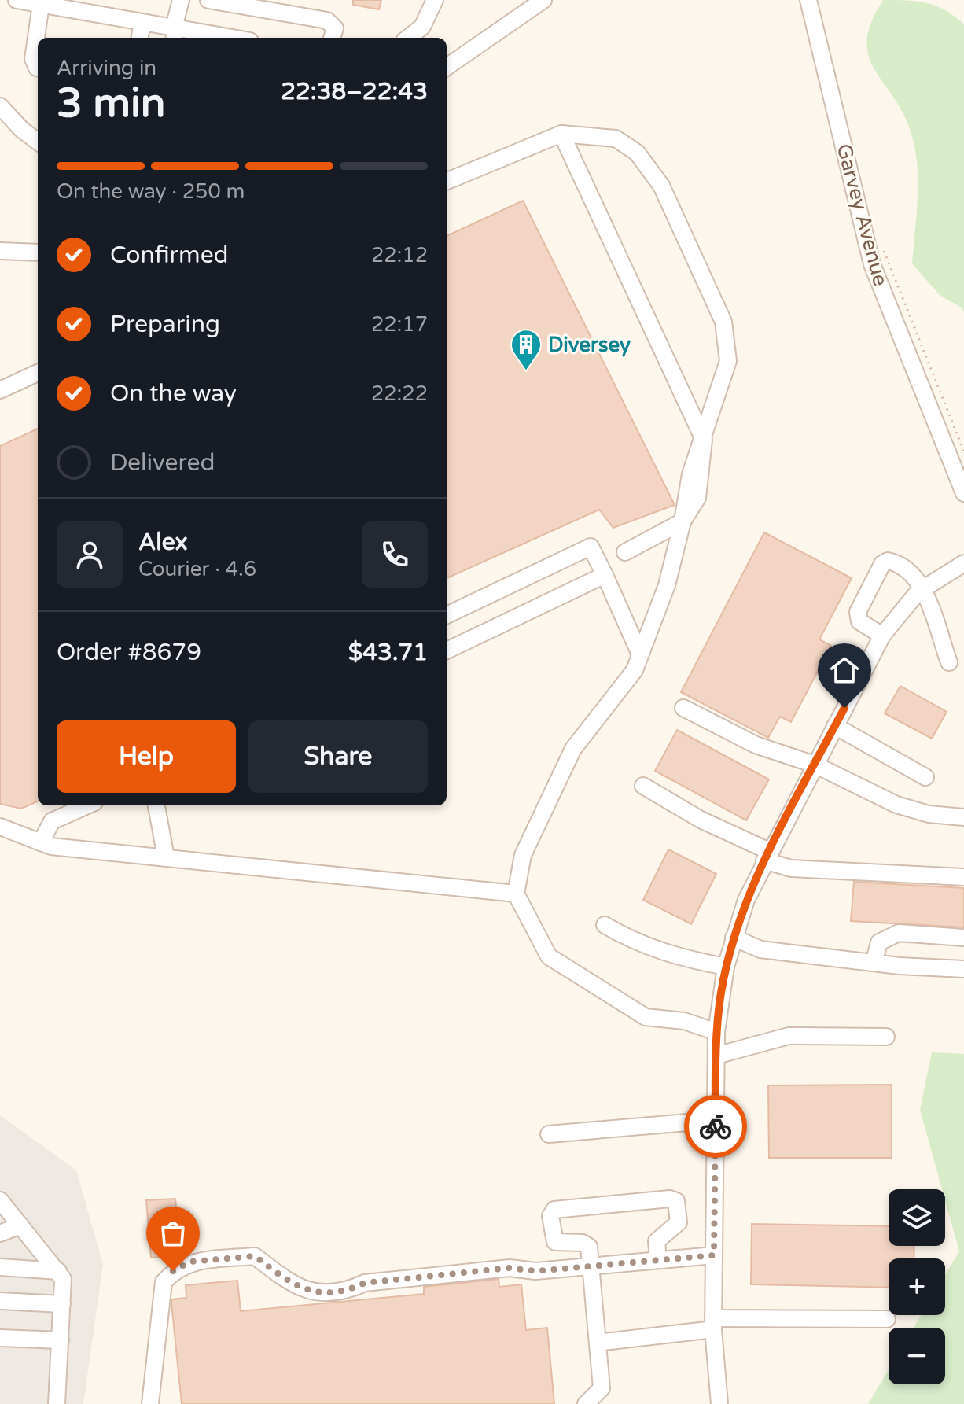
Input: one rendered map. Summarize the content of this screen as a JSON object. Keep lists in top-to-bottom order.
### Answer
{
  "streets": {
    "street": ["Garvey Avenue"]
  },
  "places": {
    "building": ["Diversey"]
  },
  "page": {
    "heading": ["3 min", "Arriving in", "22:38–22:43"],
    "panel": [
      "Alex",
      "Courier · 4.6",
      "Order #8679",
      "$43.71"
    ],
    "bar": "On the way · 250 m",
    "list": [
      ["Confirmed", "22:12"],
      ["Preparing", "22:17"],
      ["On the way", "22:22"],
      "Delivered"
    ],
    "buttons": ["Help", "Share"],
    "map_buttons": ["+", "−"]
  }
}
